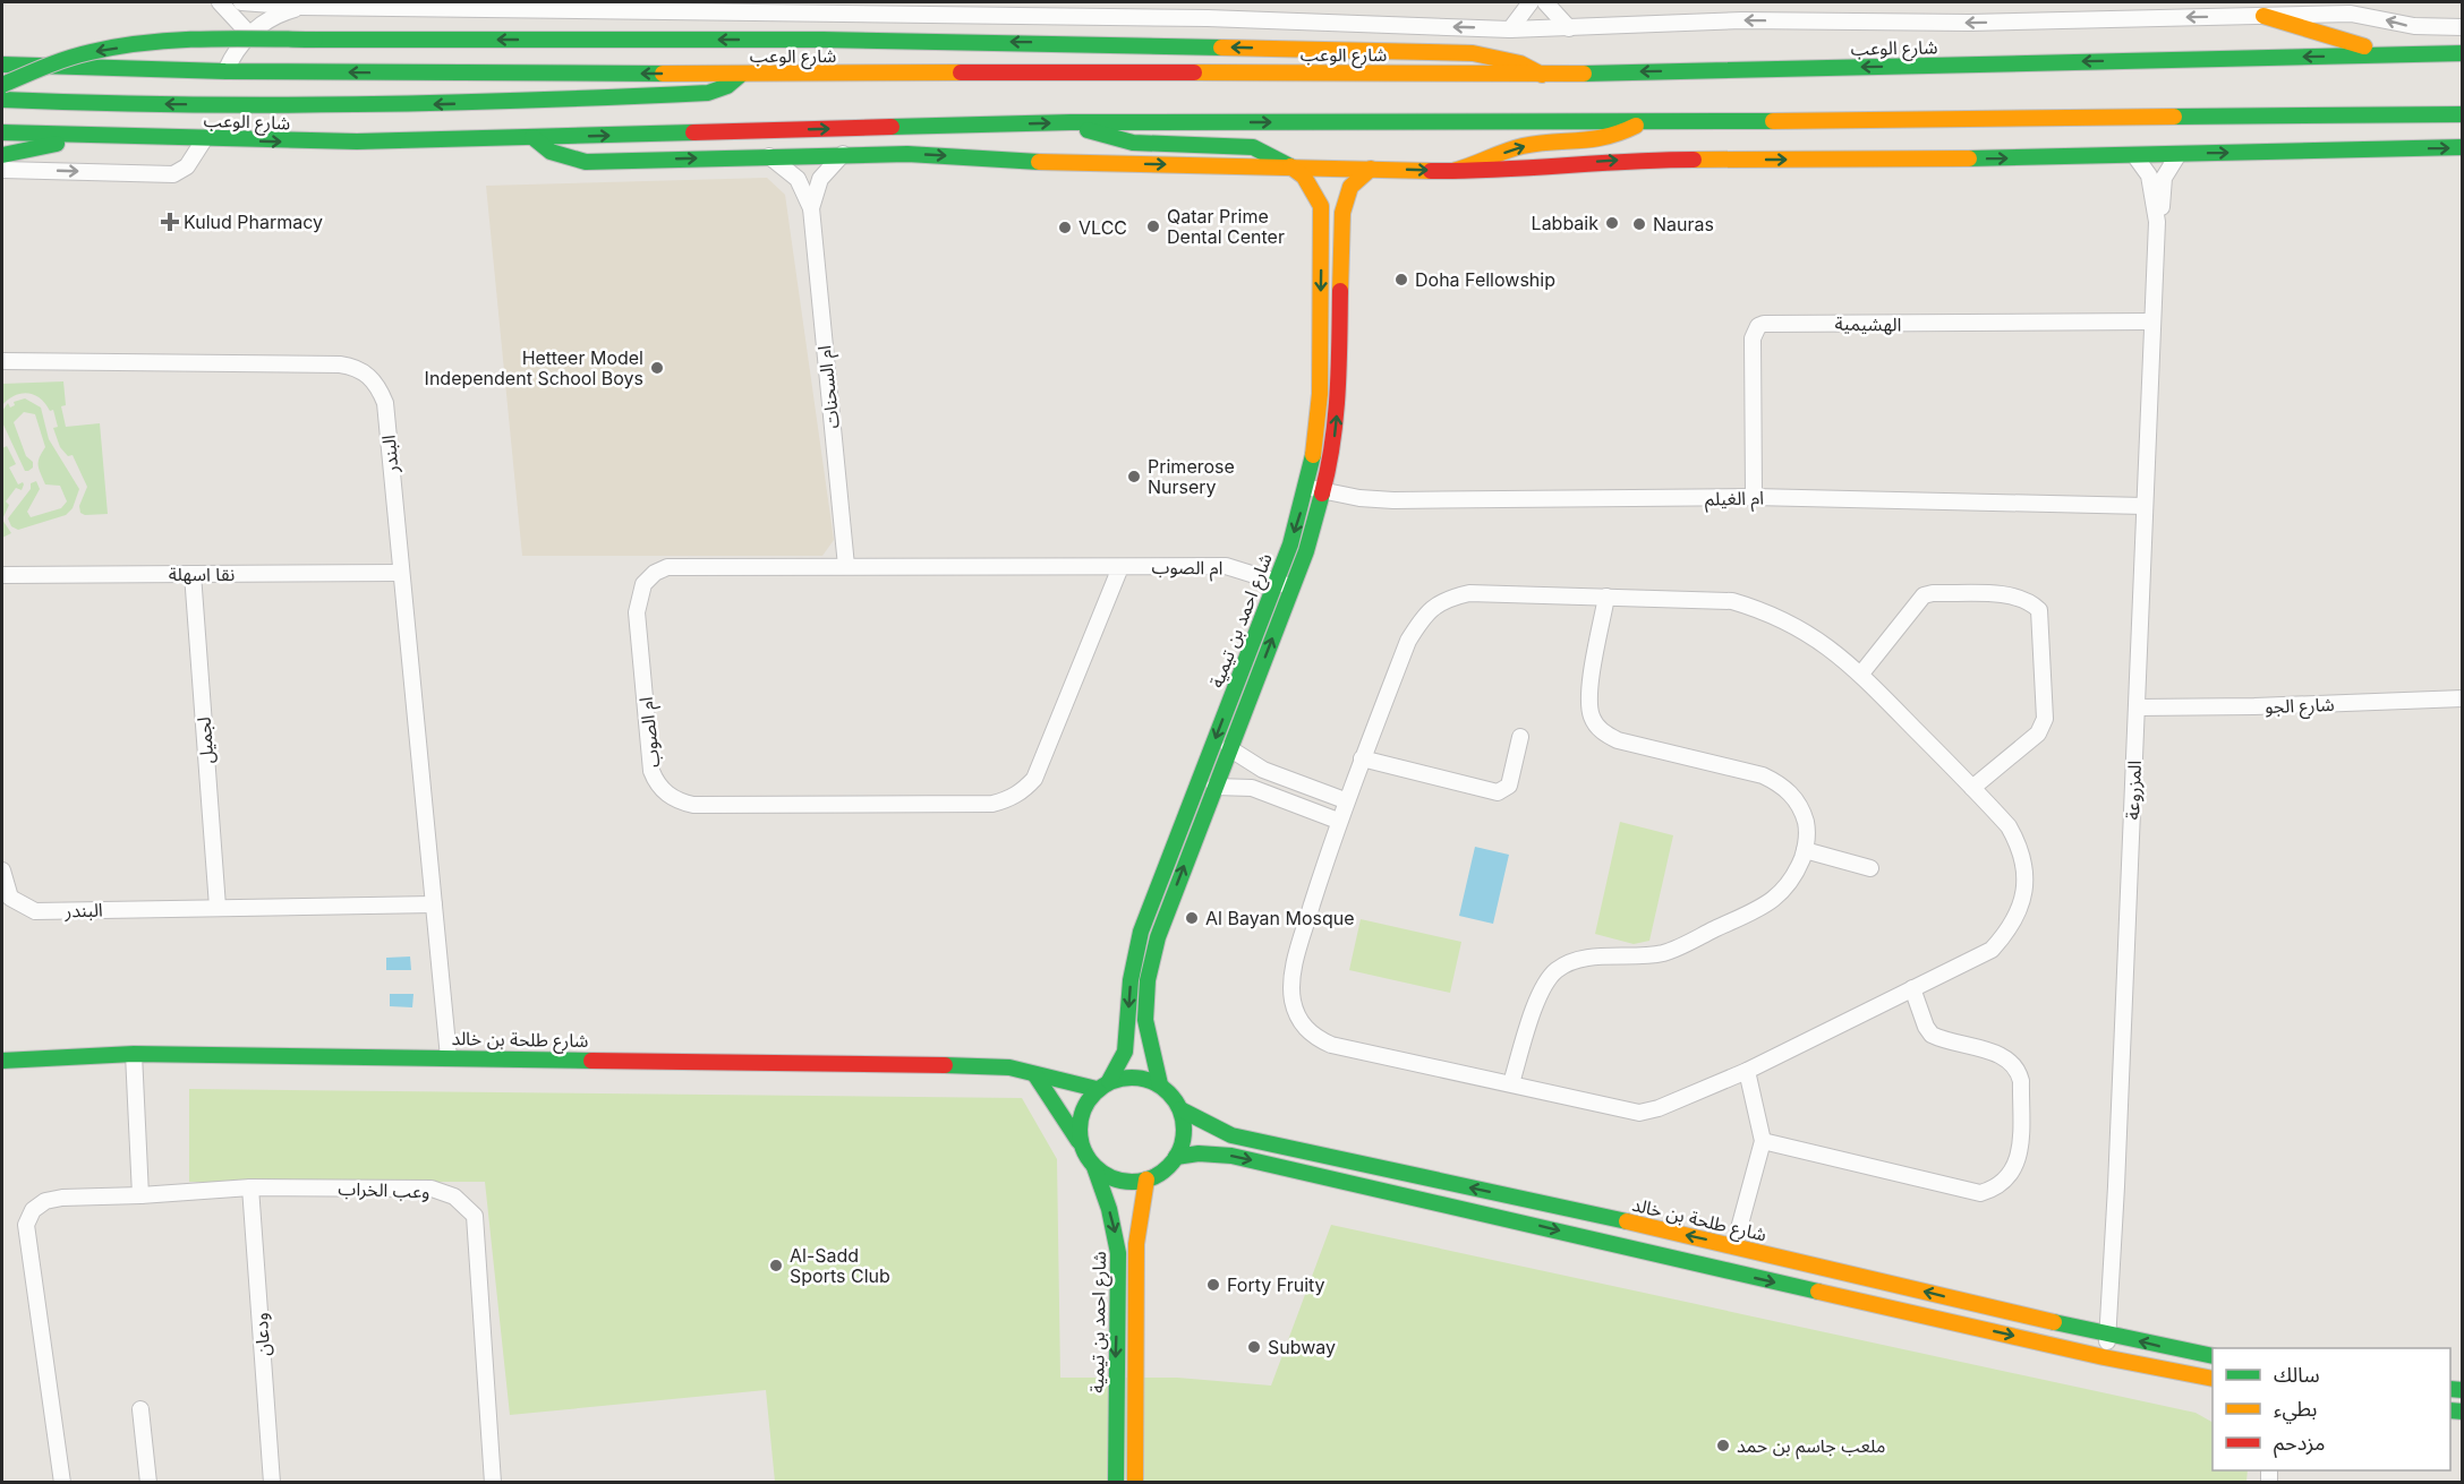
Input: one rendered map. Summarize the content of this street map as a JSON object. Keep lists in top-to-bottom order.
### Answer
{
  "streets": {
    "main road": ["شارع الوعب", "شارع احمد بن تيمية", "شارع طلحة بن خالد"],
    "street": [
      "الهشيمية",
      "ام السحنات",
      "البندر",
      "ام الغيلم",
      "ام الصوب",
      "نقا اسهلة",
      "شارع الجو",
      "لجميل",
      "المزروعة",
      "وعب الخراب",
      "ودعان"
    ]
  },
  "crossings": [
    ["الهشيمية", "ام الغيلم"],
    ["الهشيمية", "المزروعة"],
    ["ام السحنات", "ام الصوب"],
    ["البندر", "نقا اسهلة"],
    ["البندر", "لجميل"],
    ["البندر", "شارع طلحة بن خالد"],
    ["ام الغيلم", "شارع احمد بن تيمية"],
    ["ام الغيلم", "المزروعة"],
    ["ام الصوب", "شارع احمد بن تيمية"],
    ["نقا اسهلة", "لجميل"],
    ["شارع احمد بن تيمية", "شارع طلحة بن خالد"],
    ["شارع الجو", "المزروعة"],
    ["المزروعة", "شارع طلحة بن خالد"],
    ["وعب الخراب", "ودعان"]
  ],
  "places": {
    "health": ["Kulud Pharmacy"],
    "other": [
      "Labbaik",
      "Nauras",
      "Qatar Prime Dental Center",
      "VLCC",
      "Doha Fellowship",
      "Hetteer Model Independent School Boys",
      "Primerose Nursery",
      "Al Bayan Mosque",
      "Al-Sadd Sports Club",
      "Forty Fruity",
      "Subway",
      "ملعب جاسم بن حمد"
    ]
  },
  "legend": ["سالك", "بطيء", "مزدحم"]
}
